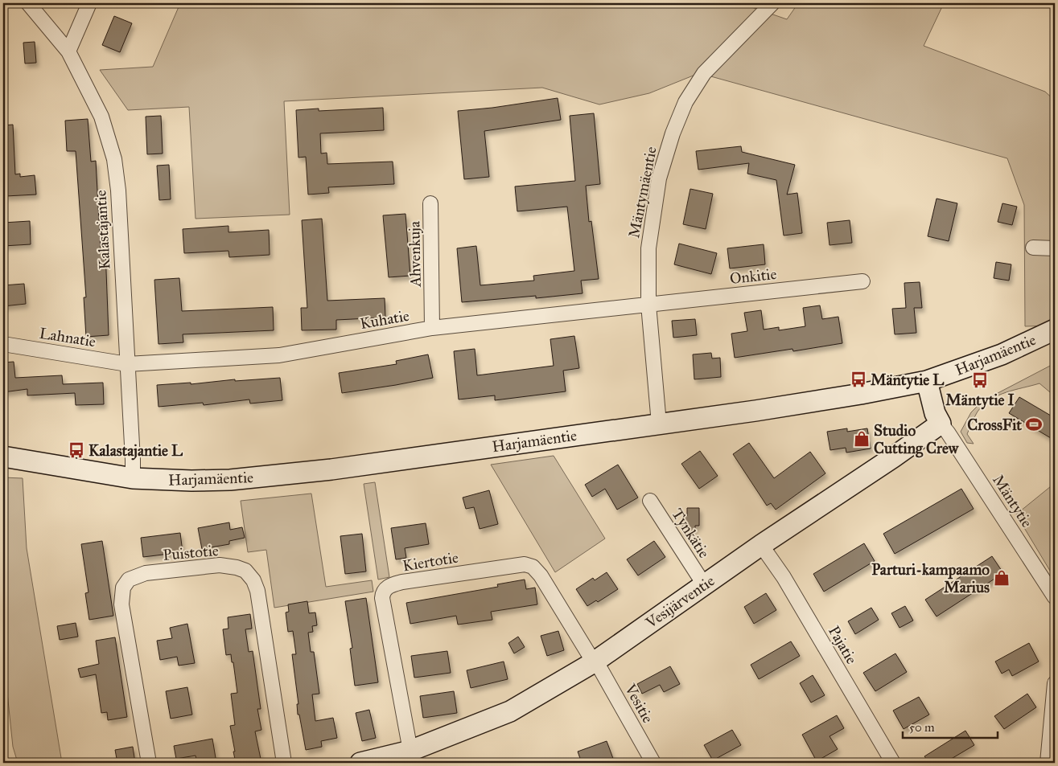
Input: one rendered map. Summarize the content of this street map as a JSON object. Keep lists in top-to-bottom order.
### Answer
{
  "streets": {
    "street": [
      "Mäntymäentie",
      "Kalastajantie",
      "Ahvenkuja",
      "Onkitie",
      "Kuhatie",
      "Lahnatie",
      "Harjamäentie",
      "Mäntytie",
      "Tynkätie",
      "Puistotie",
      "Kiertotie",
      "Vesijärventie",
      "Pajatie",
      "Vesitie"
    ]
  },
  "crossings": [
    ["Mäntymäentie", "Onkitie"],
    ["Mäntymäentie", "Kuhatie"],
    ["Mäntymäentie", "Harjamäentie"],
    ["Kalastajantie", "Kuhatie"],
    ["Kalastajantie", "Lahnatie"],
    ["Kalastajantie", "Harjamäentie"],
    ["Ahvenkuja", "Kuhatie"],
    ["Onkitie", "Kuhatie"],
    ["Kuhatie", "Lahnatie"],
    ["Mäntytie", "Vesijärventie"],
    ["Tynkätie", "Vesijärventie"],
    ["Kiertotie", "Vesijärventie"],
    ["Kiertotie", "Vesitie"],
    ["Vesijärventie", "Pajatie"],
    ["Vesijärventie", "Vesitie"]
  ],
  "places": {
    "bus stop": ["Mäntytie L", "Mäntytie I", "Kalastajantie L"],
    "sports": ["CrossFit"],
    "shop": ["Studio Cutting Crew", "Parturi-kampaamo Marius"]
  },
  "scale_bar": "50 m"
}
